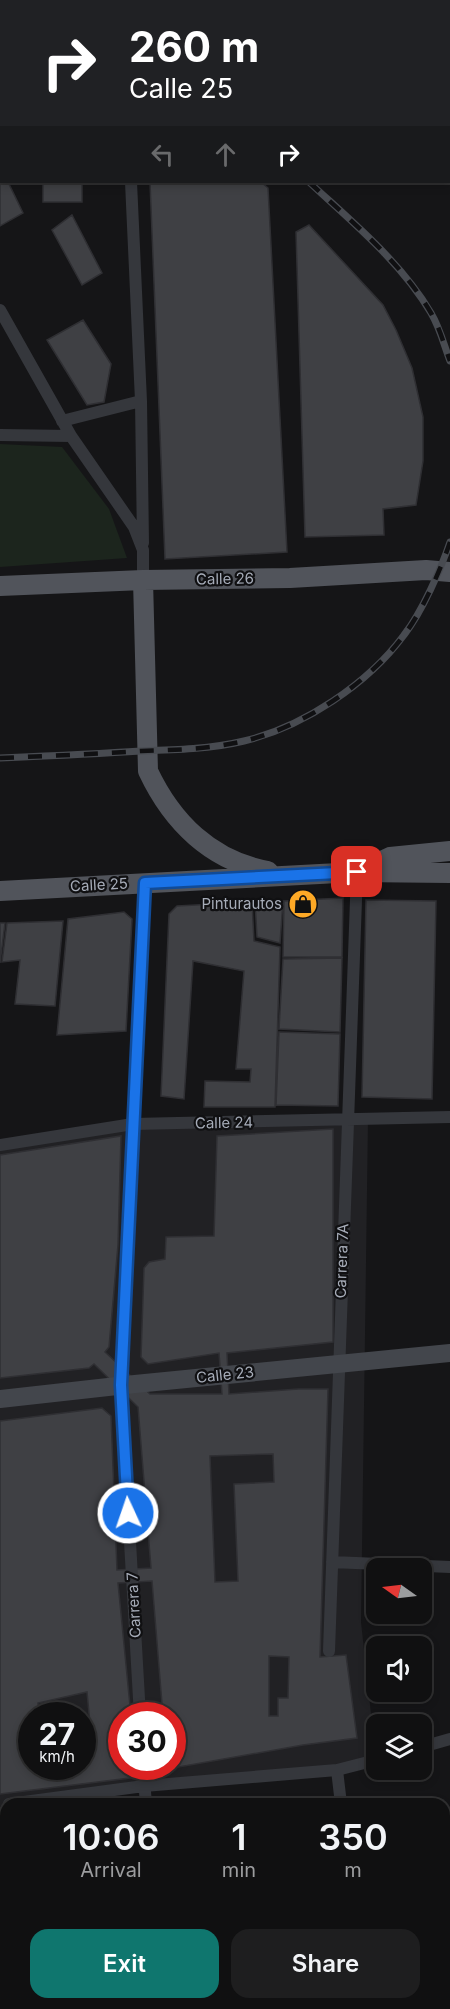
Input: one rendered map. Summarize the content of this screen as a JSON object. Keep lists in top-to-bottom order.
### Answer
{
  "streets": {
    "main road": ["Calle 26", "Calle 25", "Calle 23"],
    "street": ["Calle 24", "Carrera 7A", "Carrera 7"]
  },
  "crossings": [
    ["Calle 25", "Carrera 7A"],
    ["Calle 25", "Carrera 7"],
    ["Calle 24", "Carrera 7A"],
    ["Calle 24", "Carrera 7"],
    ["Carrera 7A", "Calle 23"],
    ["Calle 23", "Carrera 7"]
  ],
  "places": {
    "shop": ["Pinturautos"]
  },
  "north": "left",
  "page": {
    "turn": ["260 m", "Calle 25"],
    "speed": "27 km/h",
    "limit": "30",
    "eta": [
      "10:06",
      "Arrival",
      "1",
      "min",
      "350",
      "m"
    ],
    "buttons": ["Exit", "Share"]
  }
}
